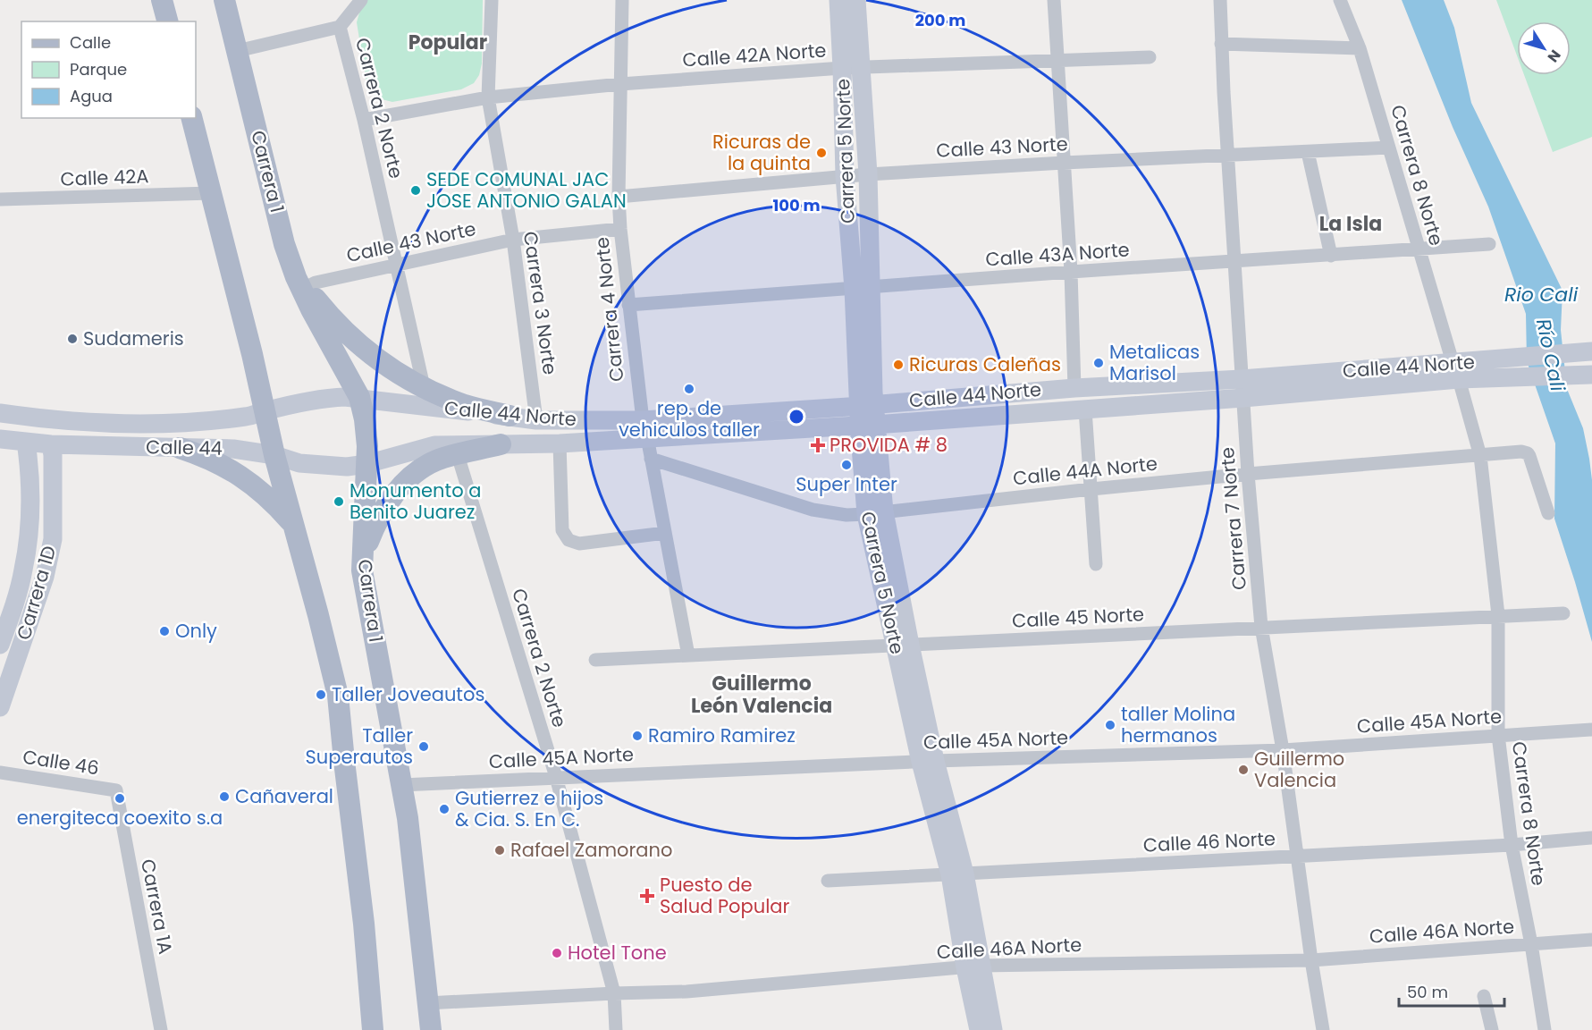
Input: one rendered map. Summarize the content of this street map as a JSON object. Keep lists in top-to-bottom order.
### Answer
{
  "streets": {
    "main road": [
      "Carrera 5 Norte",
      "Carrera 1",
      "Calle 44 Norte",
      "Calle 44",
      "Carrera 1D"
    ],
    "street": [
      "Calle 42A Norte",
      "Carrera 2 Norte",
      "Calle 43 Norte",
      "Carrera 8 Norte",
      "Calle 42A",
      "Calle 43A Norte",
      "Carrera 3 Norte",
      "Carrera 4 Norte",
      "Calle 44A Norte",
      "Carrera 7 Norte",
      "Calle 45 Norte",
      "Calle 45A Norte",
      "Calle 46",
      "Calle 46 Norte",
      "Carrera 1A",
      "Calle 46A Norte"
    ]
  },
  "crossings": [
    ["Calle 42A Norte", "Carrera 2 Norte"],
    ["Calle 42A Norte", "Carrera 5 Norte"],
    ["Calle 42A Norte", "Carrera 3 Norte"],
    ["Calle 42A Norte", "Carrera 4 Norte"],
    ["Carrera 2 Norte", "Calle 43 Norte"],
    ["Carrera 2 Norte", "Calle 45A Norte"],
    ["Carrera 2 Norte", "Calle 46A Norte"],
    ["Calle 43 Norte", "Carrera 5 Norte"],
    ["Calle 43 Norte", "Carrera 8 Norte"],
    ["Calle 43 Norte", "Carrera 3 Norte"],
    ["Calle 43 Norte", "Carrera 4 Norte"],
    ["Calle 43 Norte", "Carrera 7 Norte"],
    ["Carrera 5 Norte", "Calle 43A Norte"],
    ["Carrera 5 Norte", "Calle 44 Norte"],
    ["Carrera 5 Norte", "Calle 44A Norte"],
    ["Carrera 5 Norte", "Calle 45 Norte"],
    ["Carrera 5 Norte", "Calle 45A Norte"],
    ["Carrera 5 Norte", "Calle 46 Norte"],
    ["Carrera 5 Norte", "Calle 46A Norte"],
    ["Carrera 1", "Calle 44 Norte"],
    ["Carrera 1", "Calle 44"],
    ["Carrera 1", "Calle 45A Norte"],
    ["Carrera 1", "Calle 46A Norte"],
    ["Carrera 8 Norte", "Calle 43A Norte"],
    ["Carrera 8 Norte", "Calle 44 Norte"],
    ["Carrera 8 Norte", "Calle 44A Norte"],
    ["Carrera 8 Norte", "Calle 45 Norte"],
    ["Carrera 8 Norte", "Calle 45A Norte"],
    ["Carrera 8 Norte", "Calle 46 Norte"],
    ["Carrera 8 Norte", "Calle 46A Norte"],
    ["Calle 43A Norte", "Carrera 4 Norte"],
    ["Calle 43A Norte", "Carrera 7 Norte"],
    ["Carrera 3 Norte", "Calle 44 Norte"],
    ["Carrera 4 Norte", "Calle 44 Norte"],
    ["Carrera 4 Norte", "Calle 44A Norte"],
    ["Carrera 4 Norte", "Calle 45 Norte"],
    ["Calle 44 Norte", "Calle 44"],
    ["Calle 44 Norte", "Carrera 7 Norte"],
    ["Calle 44", "Carrera 1D"],
    ["Calle 44A Norte", "Carrera 7 Norte"],
    ["Carrera 7 Norte", "Calle 45 Norte"],
    ["Carrera 7 Norte", "Calle 45A Norte"],
    ["Carrera 7 Norte", "Calle 46 Norte"],
    ["Carrera 7 Norte", "Calle 46A Norte"],
    ["Calle 46", "Carrera 1A"]
  ],
  "districts": ["Popular", "La Isla", "Guillermo León Valencia"],
  "water": ["Rio Cali", "Río Cali"],
  "places": {
    "other": [
      "Ricuras de la quinta",
      "SEDE COMUNAL JAC JOSE ANTONIO GALAN",
      "Sudameris",
      "Metalicas Marisol",
      "Ricuras Caleñas",
      "rep. de vehiculos taller",
      "Super Inter",
      "Monumento a Benito Juarez",
      "Only",
      "Taller Joveautos",
      "taller Molina hermanos",
      "Ramiro Ramirez",
      "Taller Superautos",
      "Guillermo Valencia",
      "Cañaveral",
      "energiteca coexito s.a",
      "Gutierrez e hijos & Cia. S. En C.",
      "Rafael Zamorano",
      "Hotel Tone"
    ],
    "health": ["PROVIDA # 8", "Puesto de Salud Popular"]
  },
  "legend": ["Calle", "Parque", "Agua"],
  "scale_bar": "50 m",
  "north": "bottom right",
  "rings": ["200 m", "100 m"]
}
